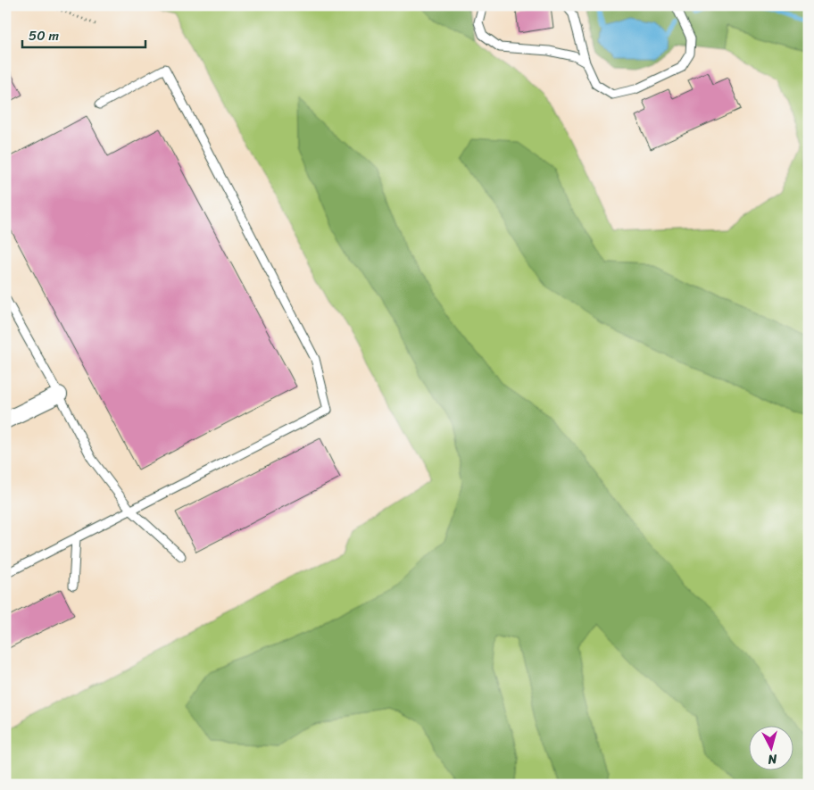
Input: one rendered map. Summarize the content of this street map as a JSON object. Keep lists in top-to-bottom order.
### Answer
{
  "scale_bar": "50 m",
  "north": "bottom"
}
